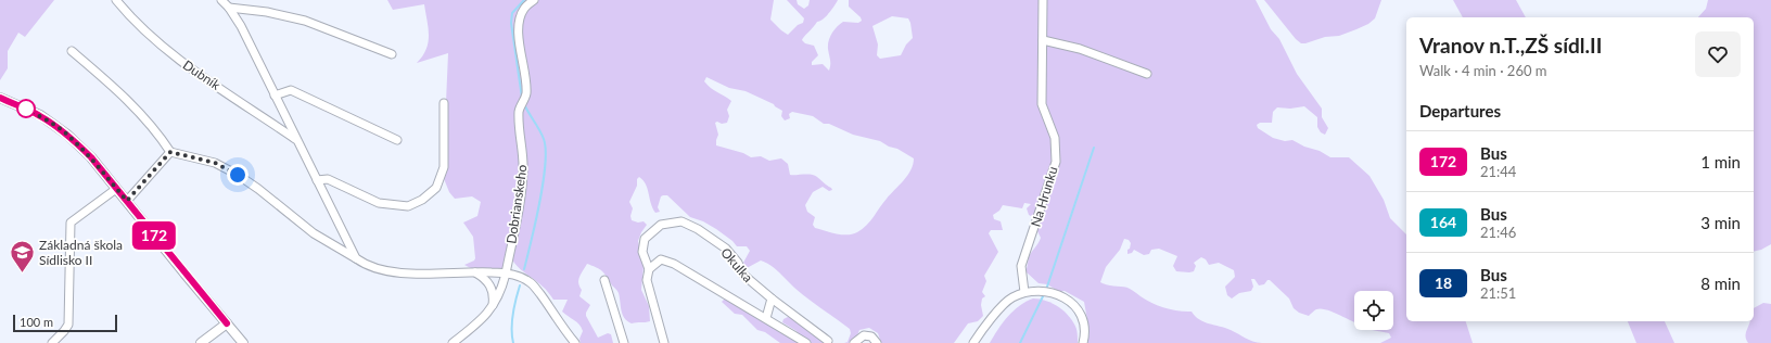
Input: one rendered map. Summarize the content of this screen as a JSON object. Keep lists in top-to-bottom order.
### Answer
{
  "streets": {
    "street": [
      "Dubník",
      "Na Hrunku",
      "Dobrianskeho",
      "Okulka"
    ]
  },
  "places": {
    "school or university": ["Základná škola Sídlisko II"]
  },
  "lines": ["bus line 172"],
  "scale_bar": "100 m",
  "page": {
    "on_map": "172",
    "heading": [
      ["Vranov n.T.,ZŠ sídl.II", "Walk · 4 min · 260 m"],
      "Departures"
    ],
    "list": [
      {
        "mark": "172",
        "name": "Bus",
        "note": "21:44",
        "value": "1 min"
      },
      {
        "mark": "164",
        "name": "Bus",
        "note": "21:46",
        "value": "3 min"
      },
      {
        "mark": "18",
        "name": "Bus",
        "note": "21:51",
        "value": "8 min"
      }
    ],
    "scale": "100 m"
  }
}
